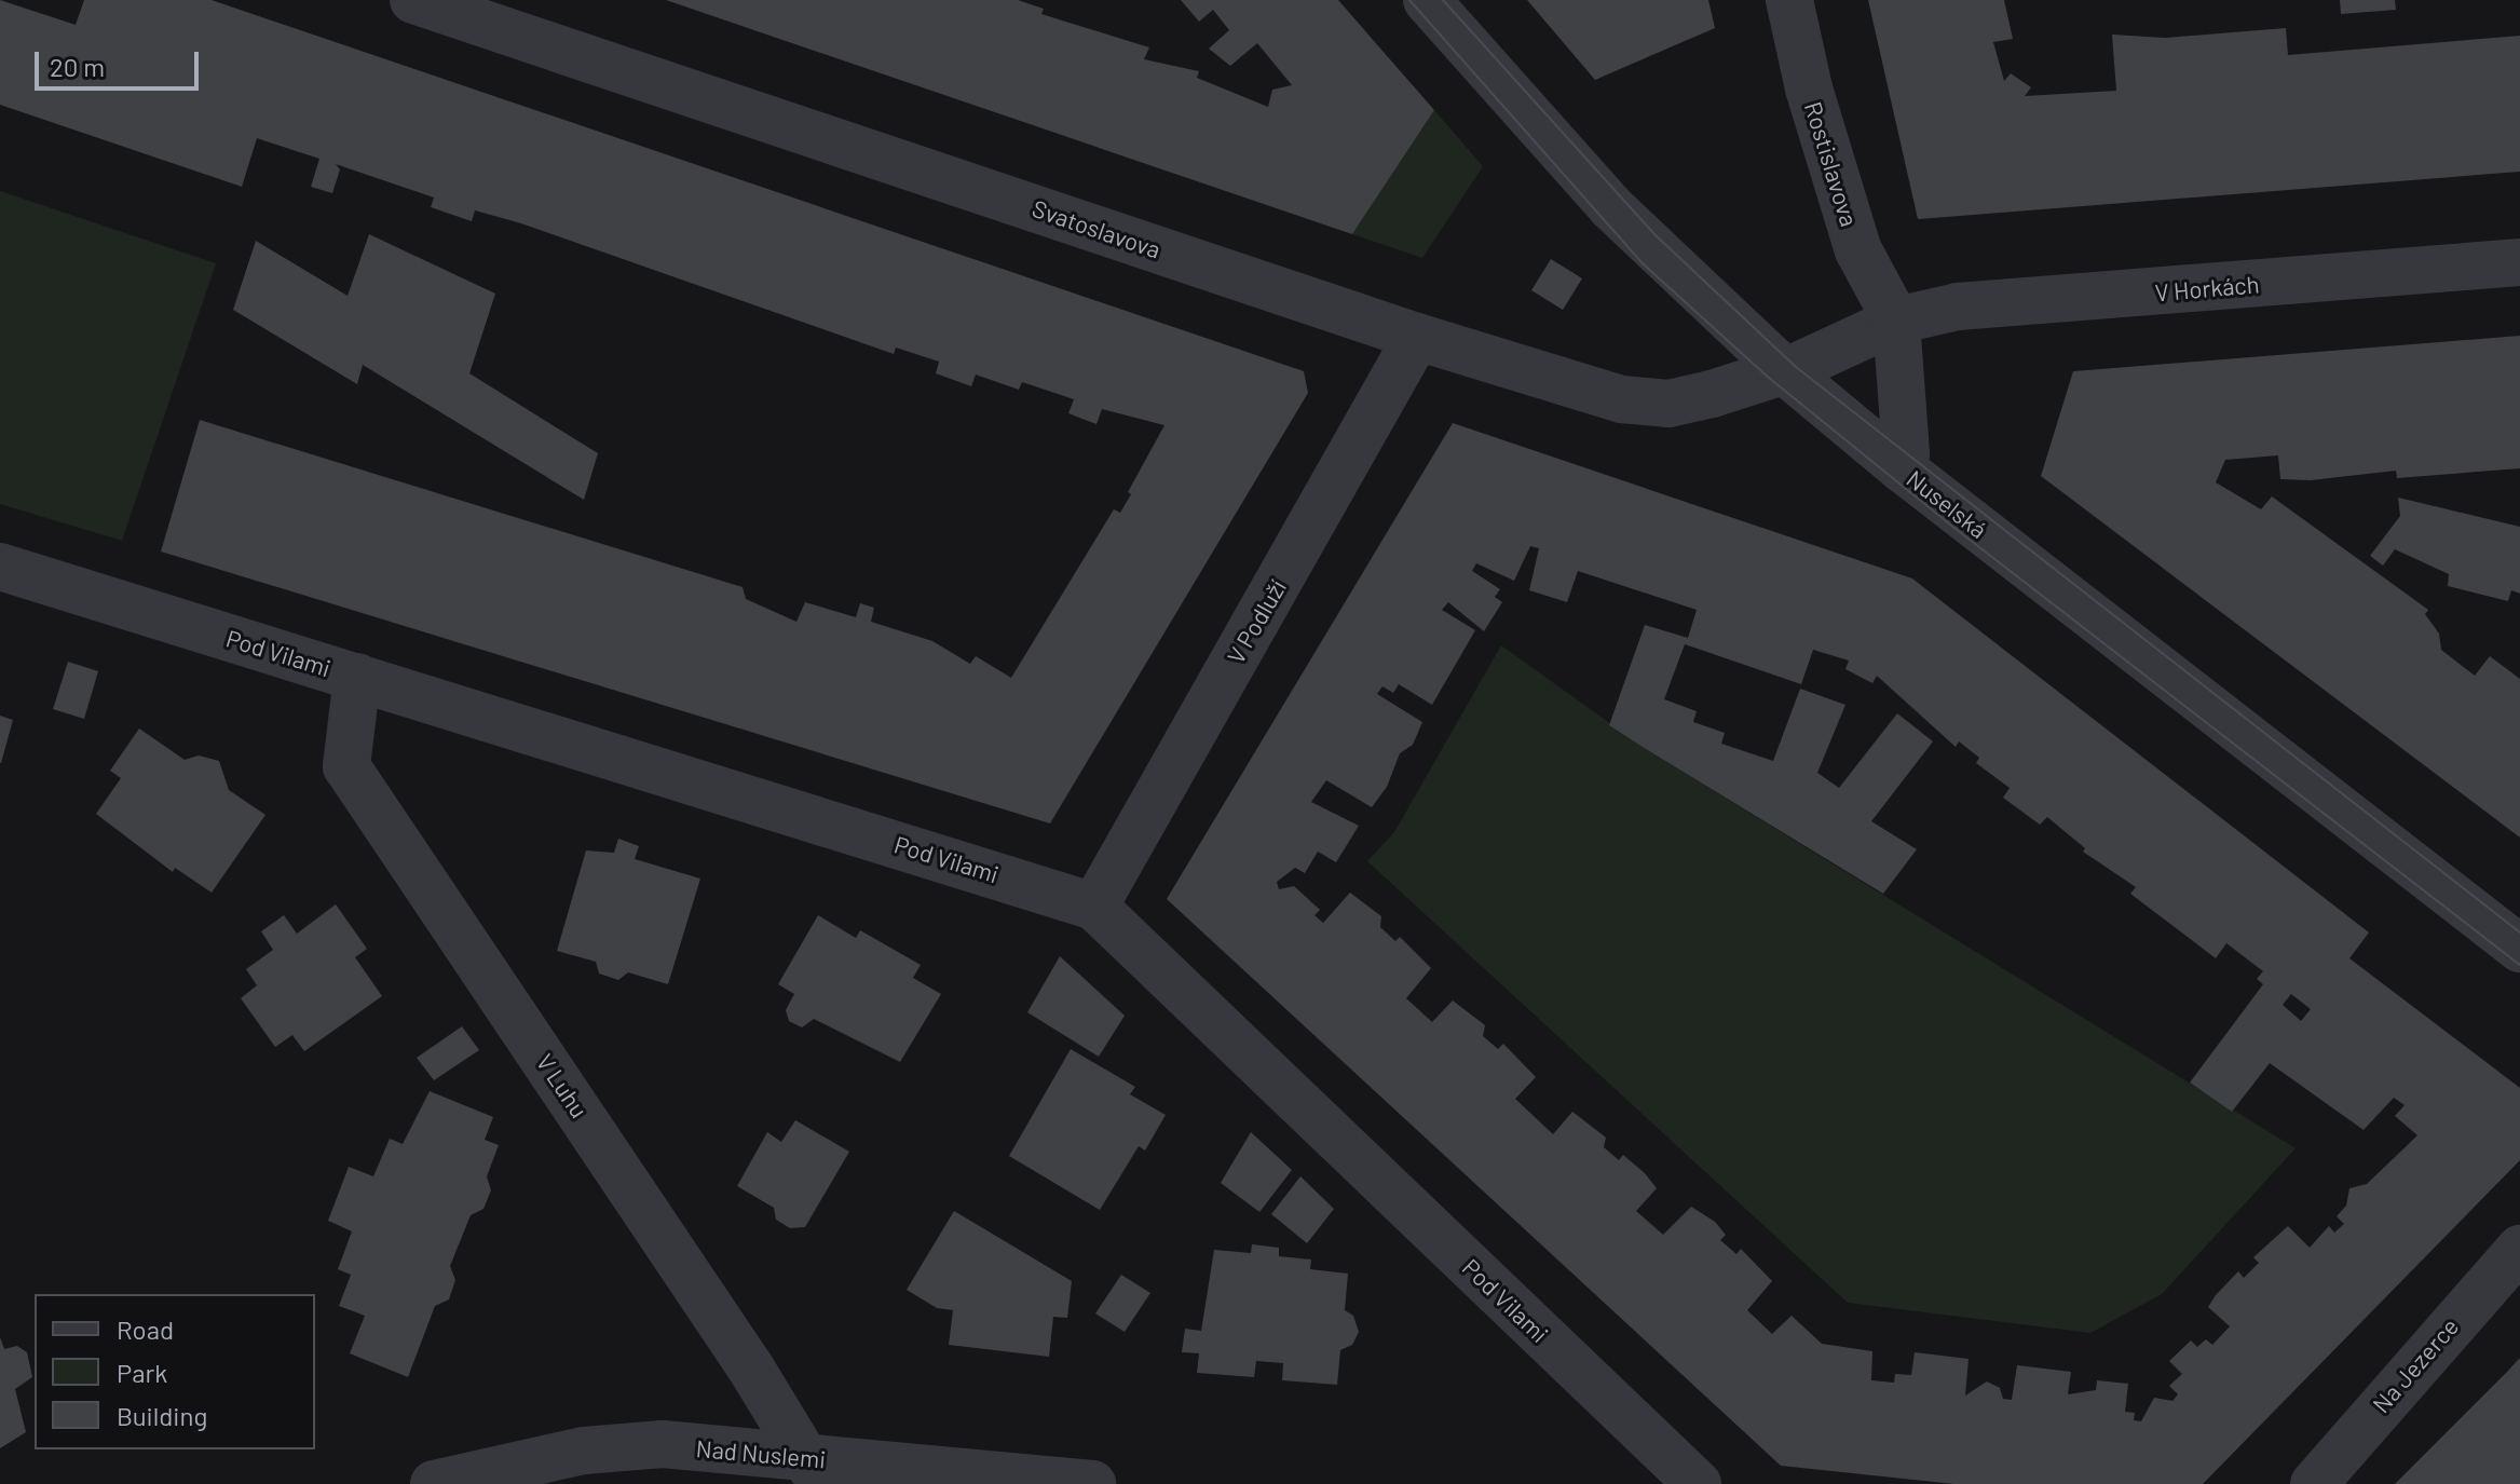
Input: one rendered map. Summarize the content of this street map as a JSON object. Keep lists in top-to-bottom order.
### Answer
{
  "streets": {
    "street": [
      "Rostislavova",
      "Svatoslavova",
      "V Horkách",
      "Nuselská",
      "V Podluží",
      "Pod Vilami",
      "V Luhu",
      "Na Jezerce",
      "Nad Nuslemi"
    ]
  },
  "crossings": [
    ["Rostislavova", "V Horkách"],
    ["Svatoslavova", "V Horkách"],
    ["Svatoslavova", "Nuselská"],
    ["Svatoslavova", "V Podluží"],
    ["V Horkách", "Nuselská"],
    ["V Podluží", "Pod Vilami"],
    ["Pod Vilami", "V Luhu"],
    ["V Luhu", "Nad Nuslemi"]
  ],
  "legend": ["Road", "Park", "Building"],
  "scale_bar": "20 m"
}
